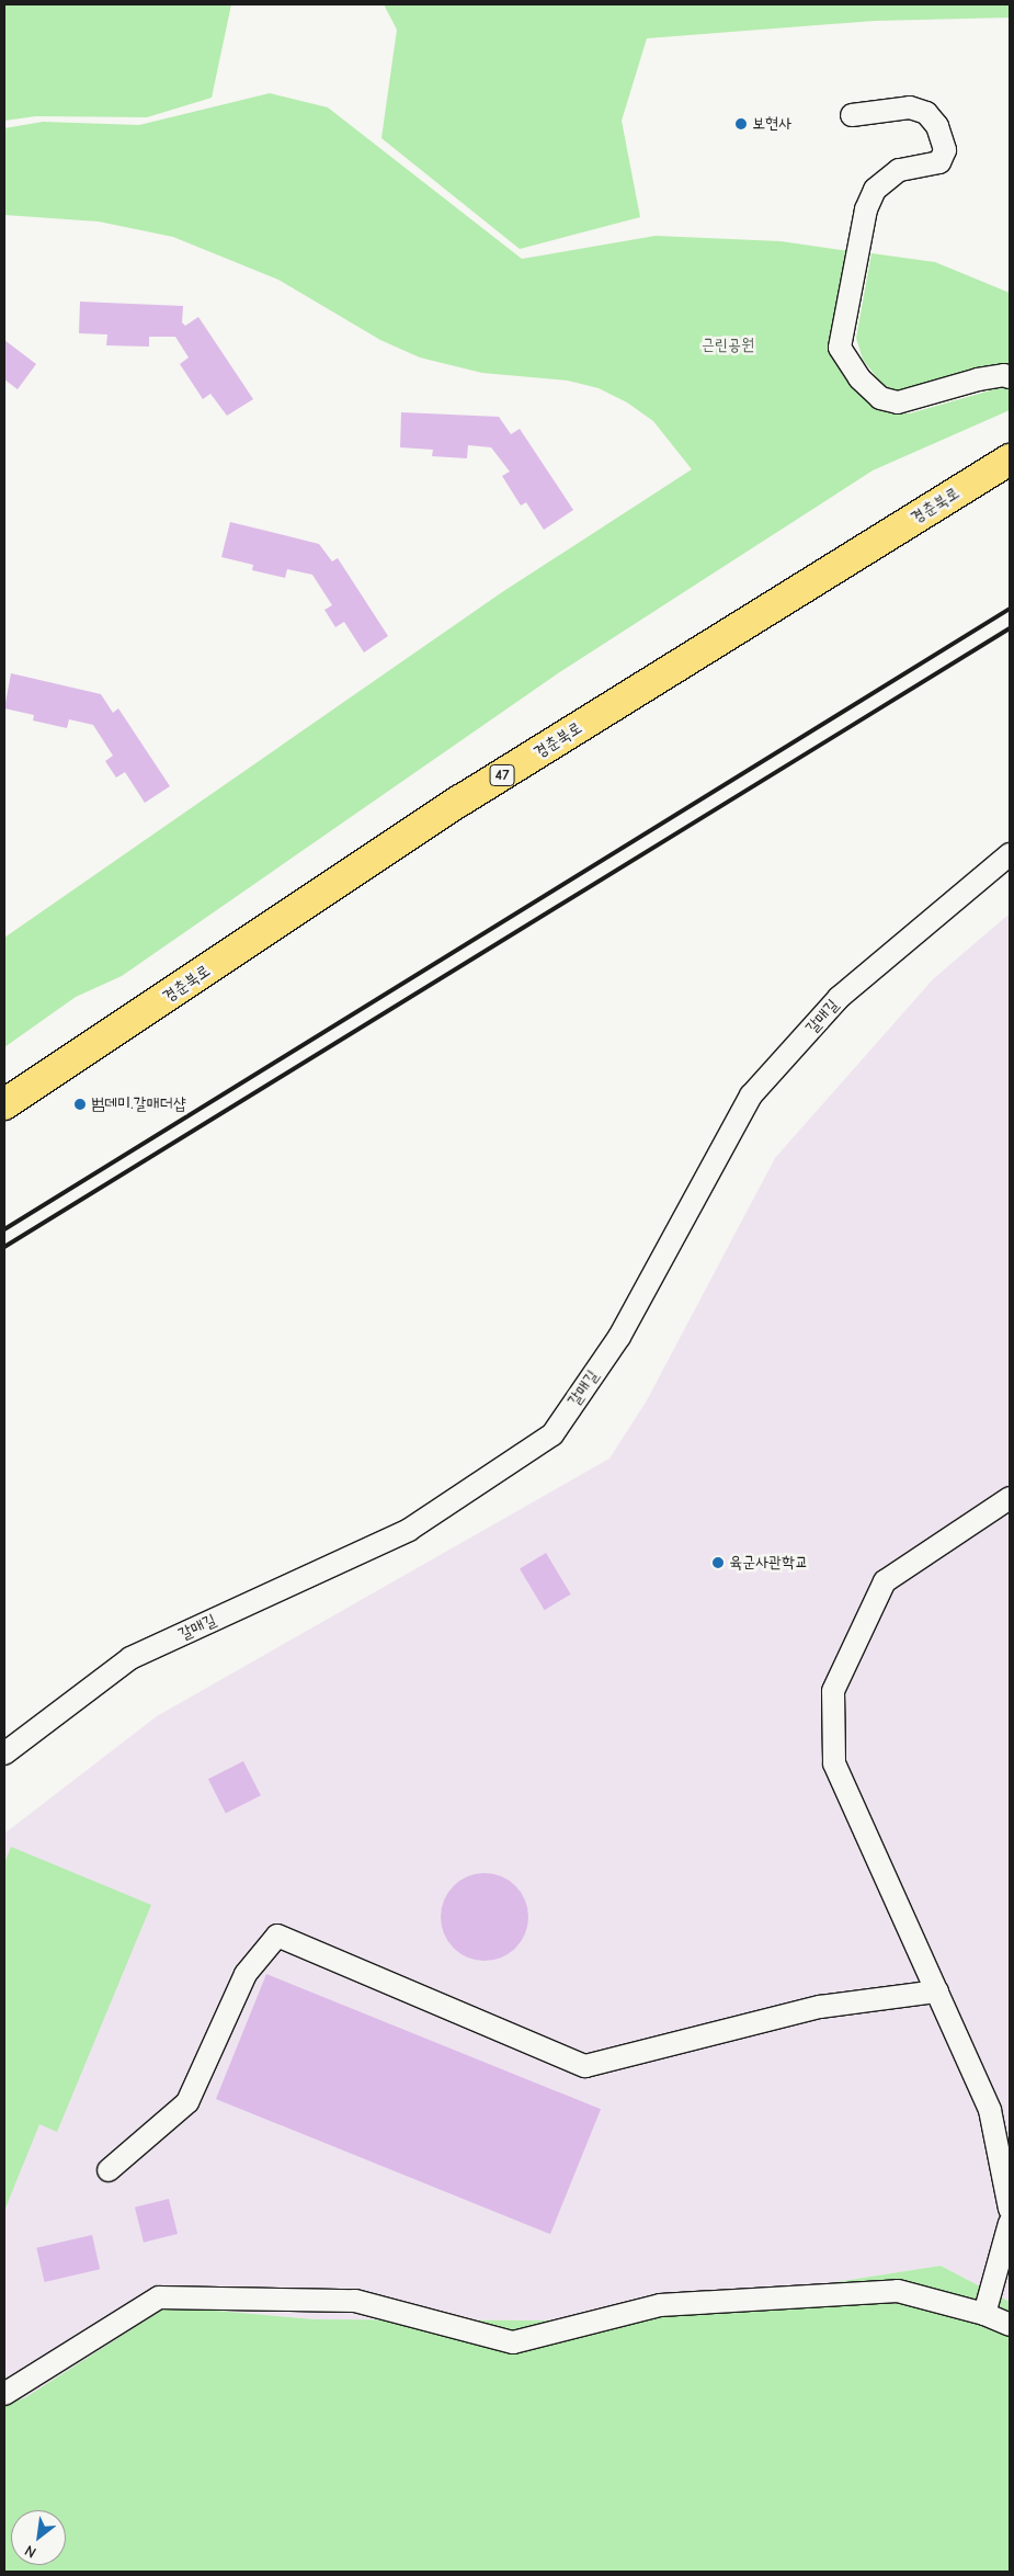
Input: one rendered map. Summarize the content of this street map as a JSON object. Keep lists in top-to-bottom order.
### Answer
{
  "streets": {
    "main road": ["경춘북로", "47"],
    "street": ["갈매길"]
  },
  "parks": ["근린공원"],
  "places": ["보현사", "범데미.갈매더샵", "육군사관학교"],
  "north": "bottom left"
}
